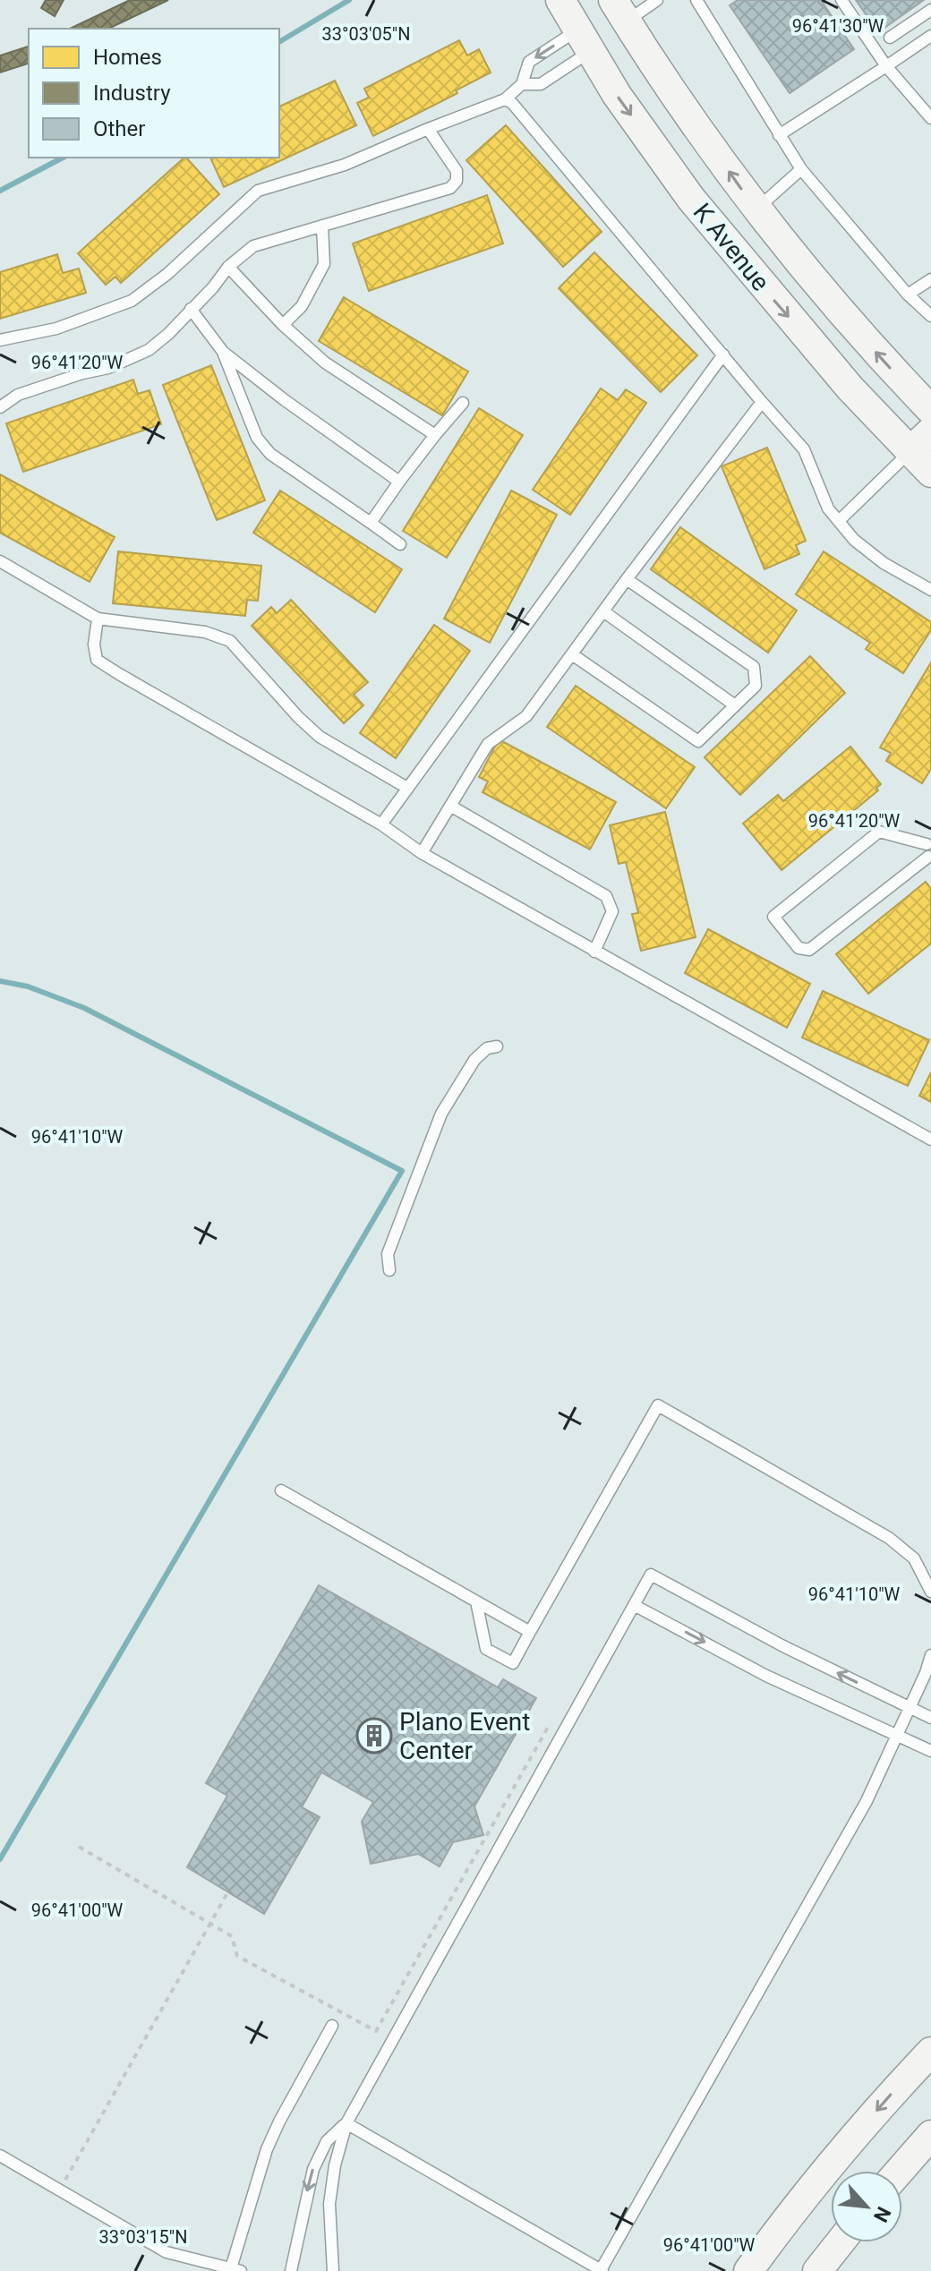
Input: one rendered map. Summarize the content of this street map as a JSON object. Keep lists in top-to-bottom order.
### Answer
{
  "streets": {
    "main road": ["K Avenue"]
  },
  "places": {
    "building": ["Plano Event Center"]
  },
  "legend": ["Homes", "Industry", "Other"],
  "north": "bottom right",
  "coordinates": [
    "96°41'30\"W",
    "33°03'05\"N",
    "96°41'20\"W",
    "96°41'10\"W",
    "96°41'00\"W",
    "33°03'15\"N"
  ]
}
